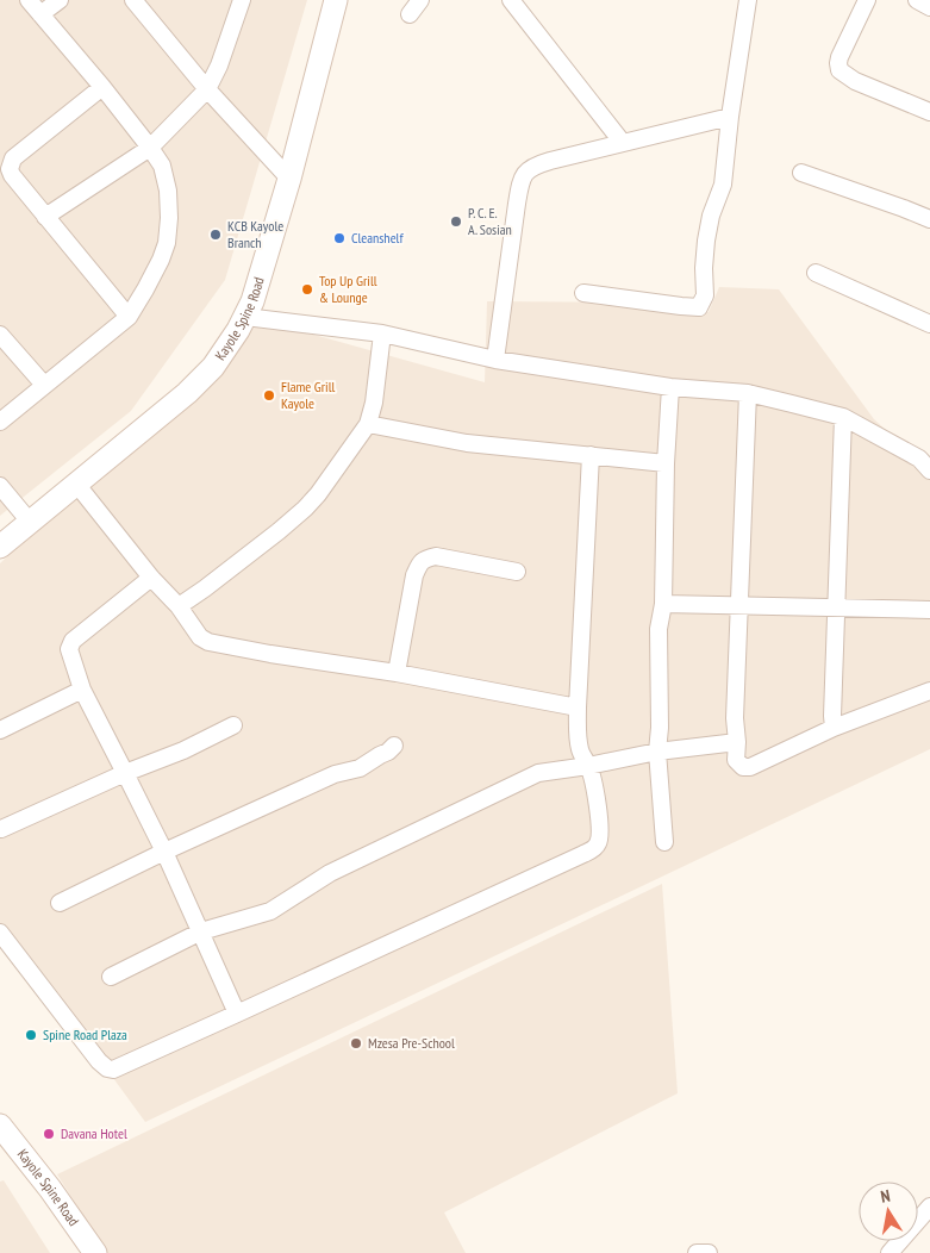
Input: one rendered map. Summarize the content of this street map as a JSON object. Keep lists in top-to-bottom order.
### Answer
{
  "streets": {
    "main road": ["Kayole Spine Road"]
  },
  "places": [
    "P. C. E. A. Sosian",
    "KCB Kayole Branch",
    "Cleanshelf",
    "Top Up Grill & Lounge",
    "Flame Grill Kayole",
    "Spine Road Plaza",
    "Mzesa Pre-School",
    "Davana Hotel"
  ],
  "north": "top"
}
